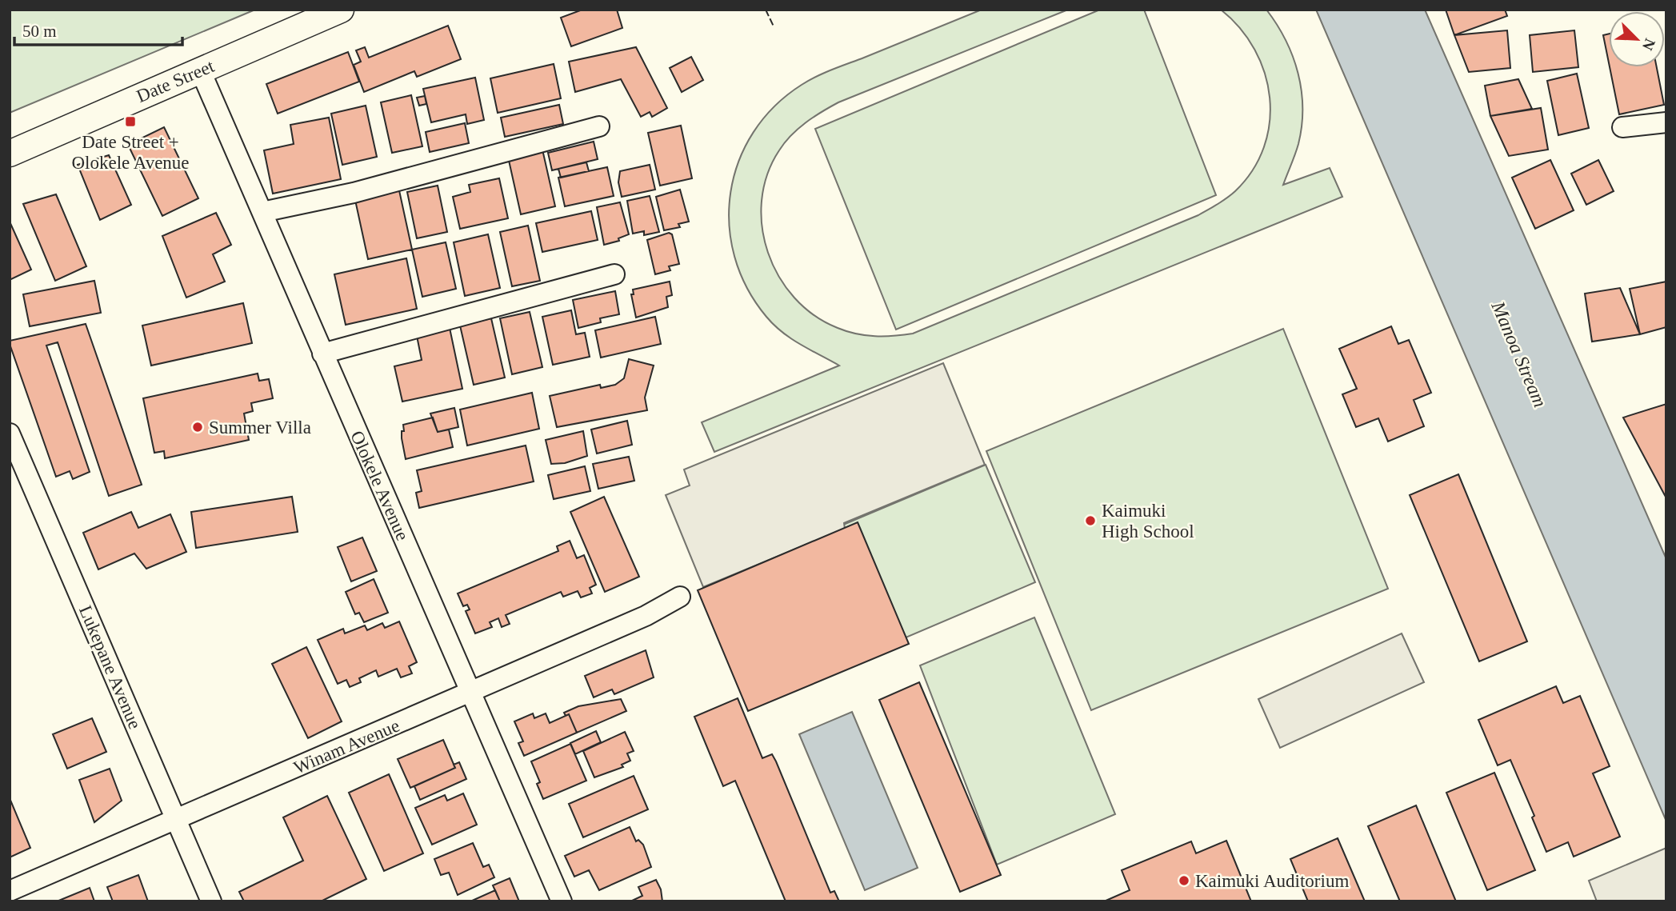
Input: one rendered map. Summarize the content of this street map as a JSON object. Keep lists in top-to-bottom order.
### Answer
{
  "streets": {
    "street": [
      "Date Street",
      "Olokele Avenue",
      "Lukepane Avenue",
      "Winam Avenue"
    ]
  },
  "crossings": [
    ["Date Street", "Olokele Avenue"],
    ["Olokele Avenue", "Winam Avenue"],
    ["Lukepane Avenue", "Winam Avenue"]
  ],
  "water": ["Manoa Stream"],
  "places": {
    "transit": ["Date Street + Olokele Avenue"],
    "other": ["Summer Villa", "Kaimuki High School", "Kaimuki Auditorium"]
  },
  "scale_bar": "50 m",
  "north": "bottom right"
}
